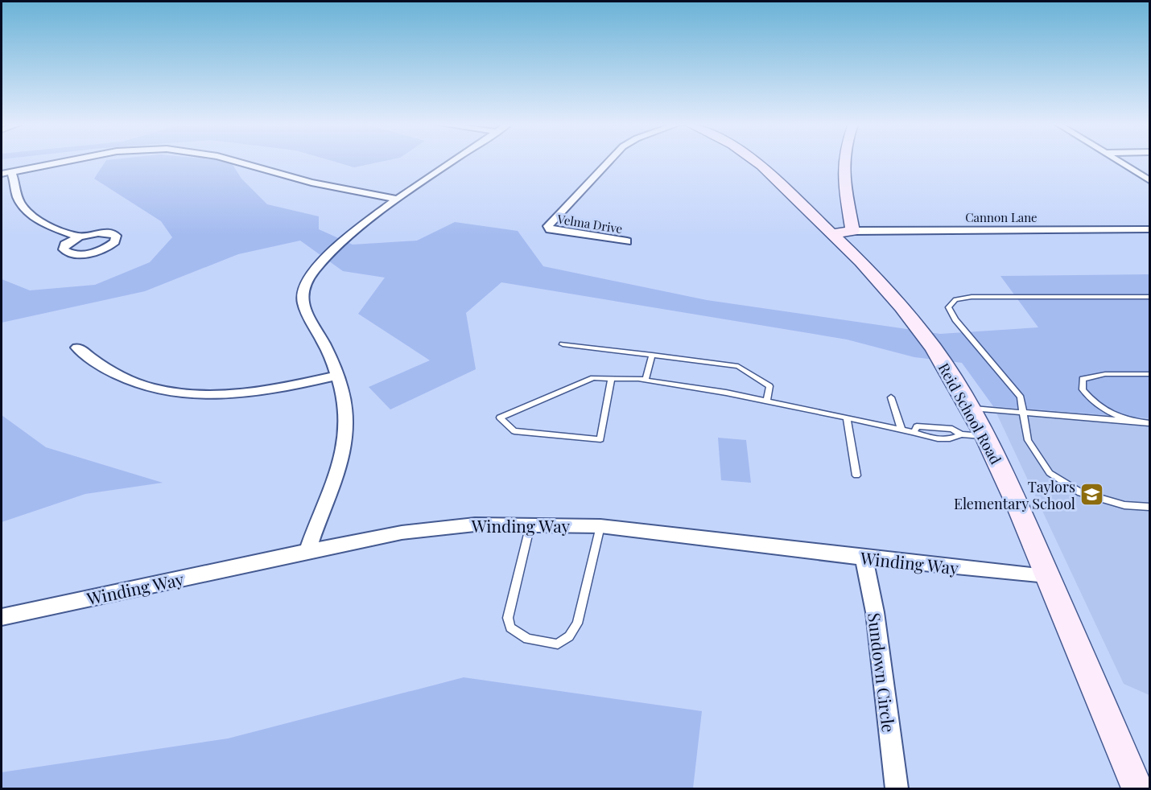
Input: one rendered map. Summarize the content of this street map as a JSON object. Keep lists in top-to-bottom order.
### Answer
{
  "streets": {
    "street": [
      "Cannon Lane",
      "Velma Drive",
      "Reid School Road",
      "Winding Way",
      "Sundown Circle"
    ]
  },
  "crossings": [
    ["Reid School Road", "Winding Way"],
    ["Winding Way", "Sundown Circle"]
  ],
  "places": {
    "school or university": ["Taylors Elementary School"]
  }
}
